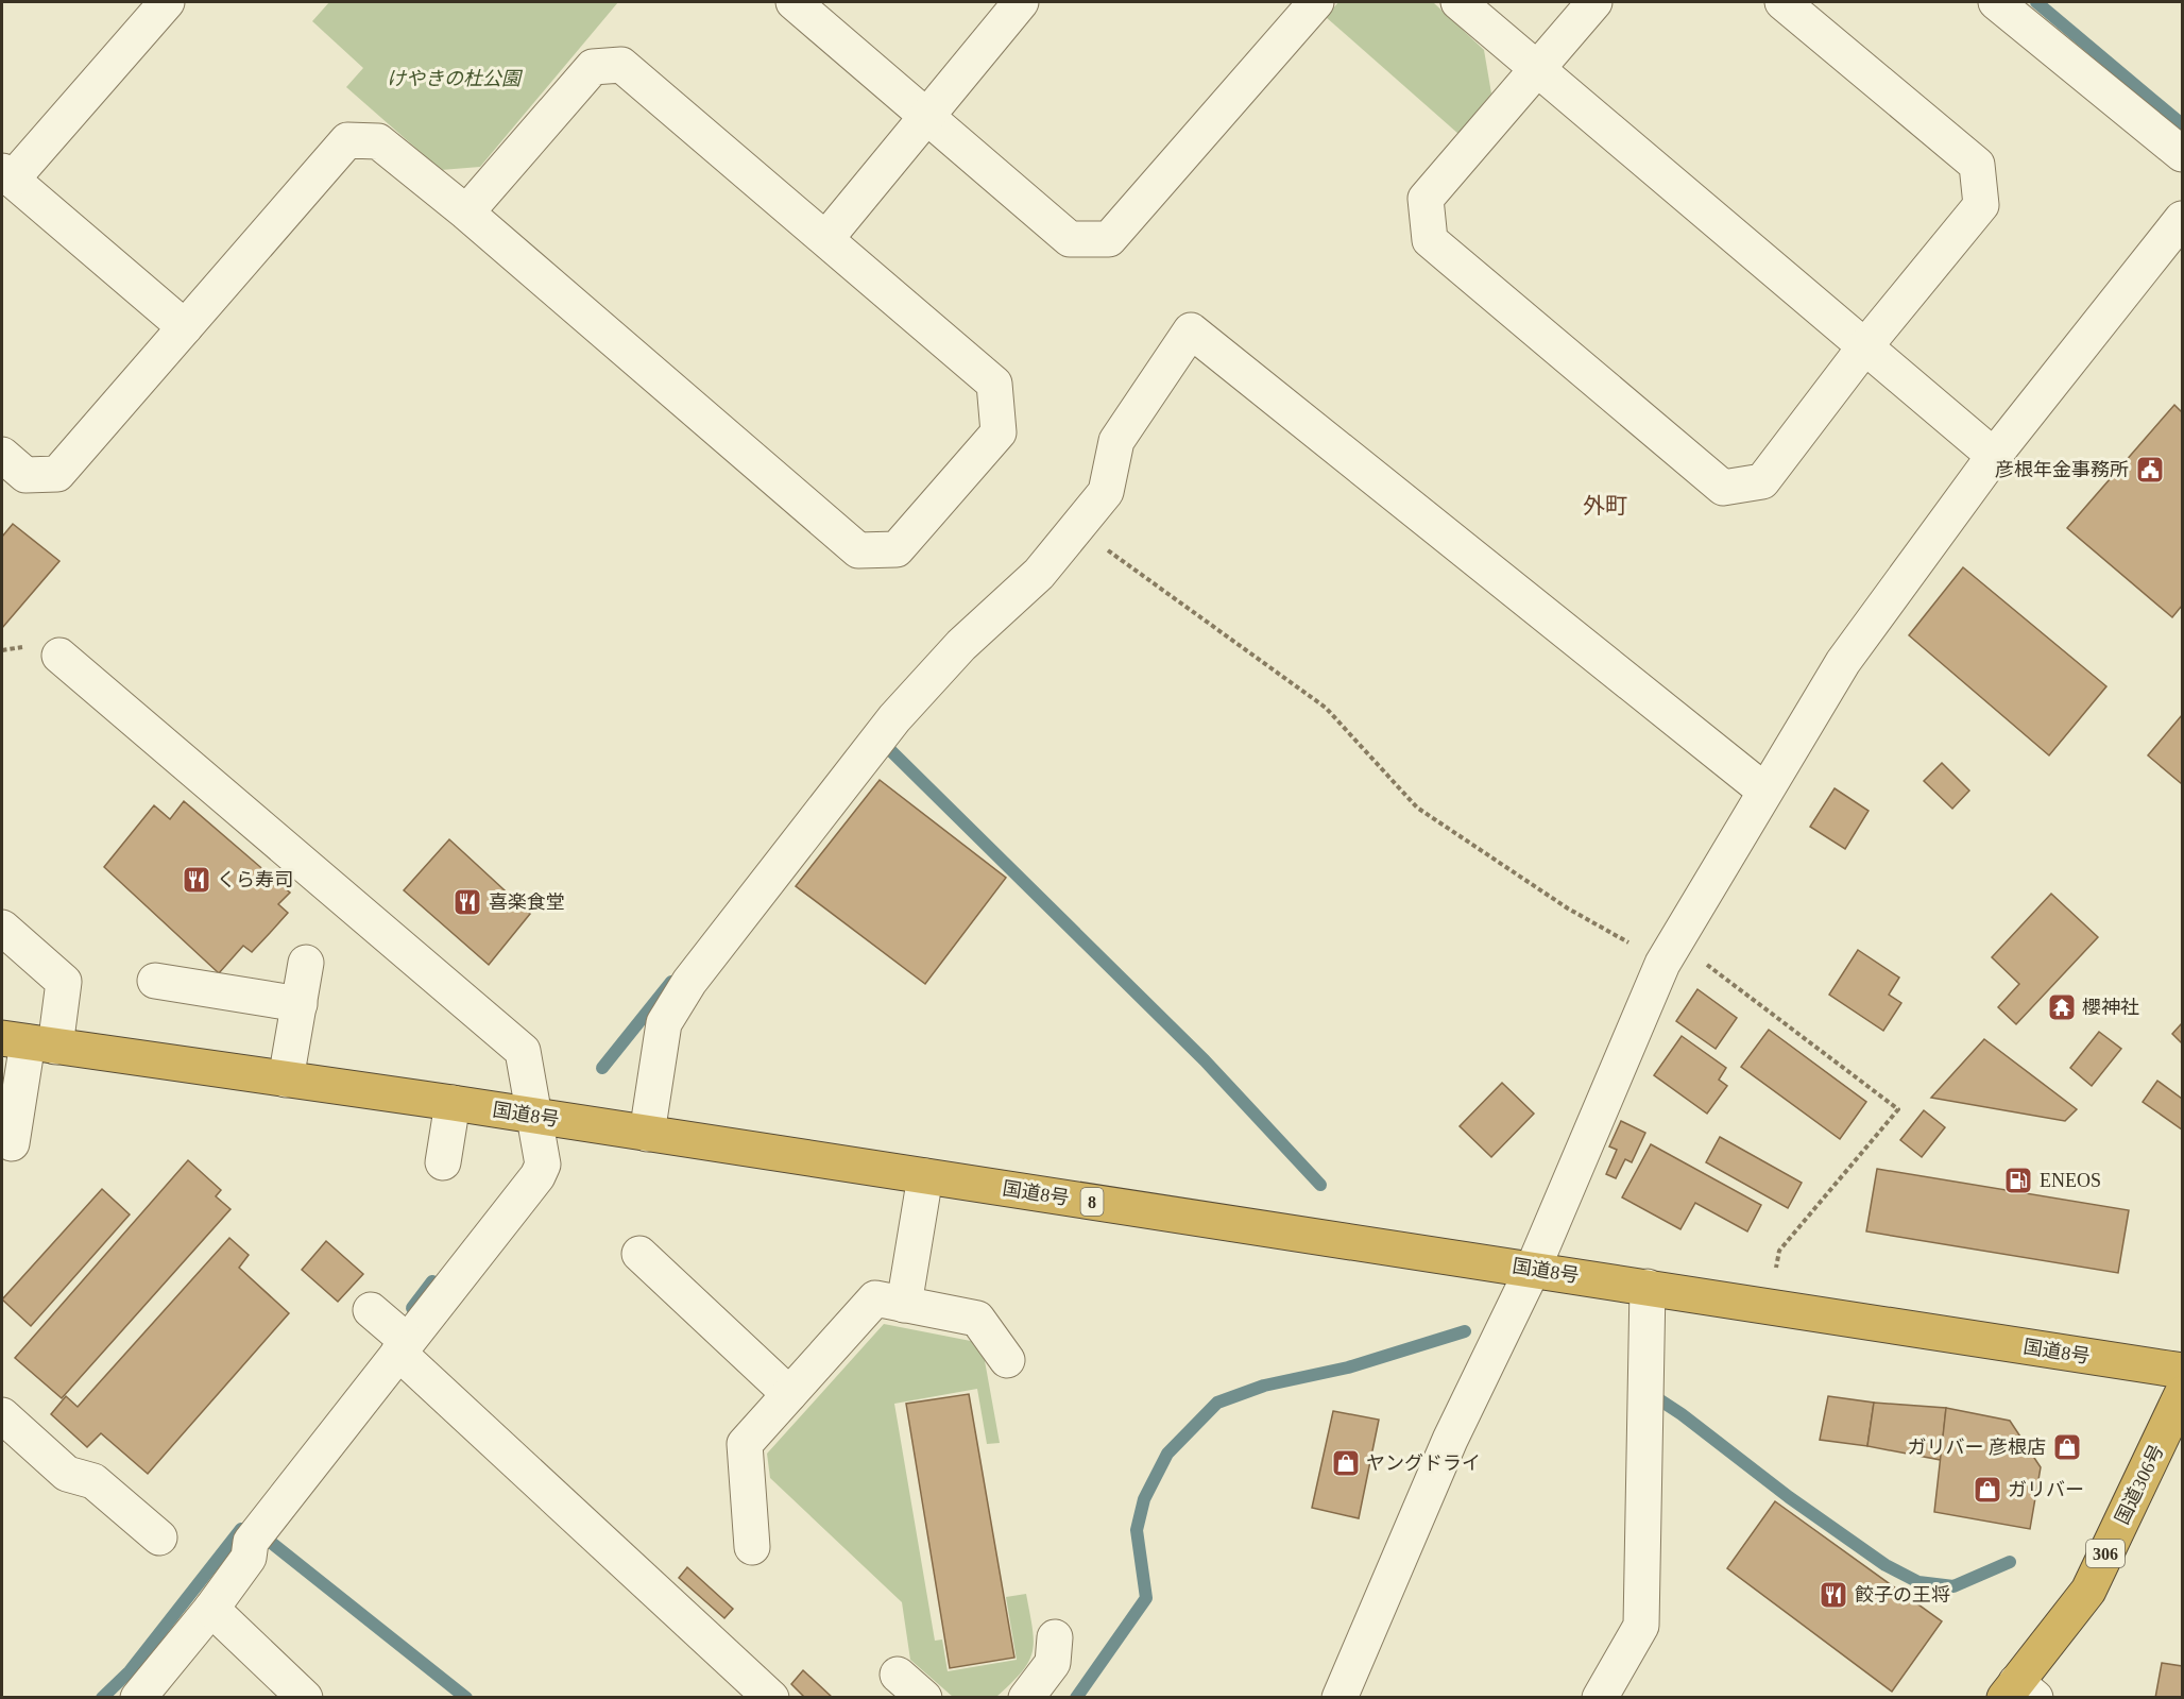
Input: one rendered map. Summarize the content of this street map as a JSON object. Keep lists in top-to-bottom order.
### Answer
{
  "streets": {
    "highway": [
      "国道8号",
      "8",
      "国道306号",
      "306"
    ]
  },
  "districts": ["外町"],
  "parks": ["けやきの杜公園"],
  "places": {
    "public building": ["彦根年金事務所"],
    "restaurant": ["くら寿司", "喜楽食堂", "餃子の王将"],
    "temple": ["櫻神社"],
    "fuel station": ["ENEOS"],
    "shop": ["ガリバー 彦根店", "ヤングドライ", "ガリバー"]
  }
}
